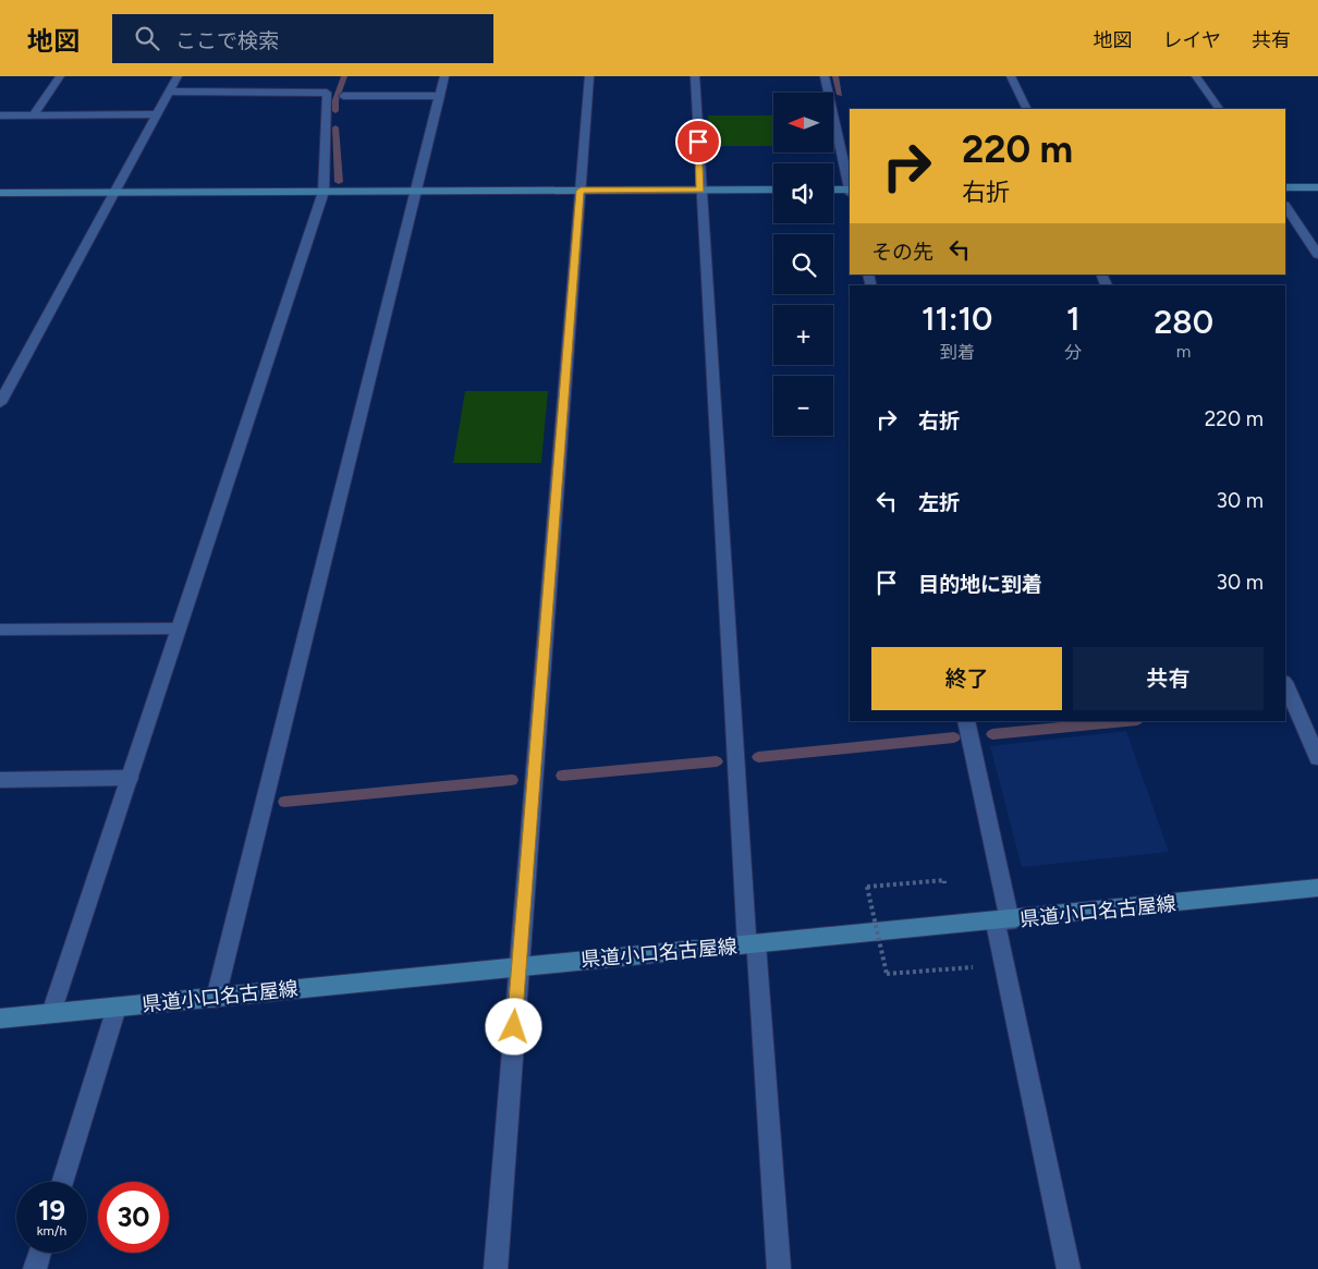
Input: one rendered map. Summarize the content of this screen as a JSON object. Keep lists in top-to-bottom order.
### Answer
{
  "streets": {
    "street": ["県道小口名古屋線"]
  },
  "north": "left",
  "page": {
    "header": "地図",
    "search": "ここで検索",
    "nav": ["地図", "レイヤ", "共有"],
    "map_buttons": ["+", "−"],
    "turn": ["220 m", "右折"],
    "then": "その先",
    "eta": [
      "11:10",
      "到着",
      "1",
      "分",
      "280",
      "m"
    ],
    "list": [
      {
        "name": "右折",
        "value": "220 m"
      },
      {
        "name": "左折",
        "value": "30 m"
      },
      {
        "name": "目的地に到着",
        "value": "30 m"
      }
    ],
    "buttons": ["終了", "共有"],
    "speed": "19 km/h",
    "limit": "30"
  }
}
